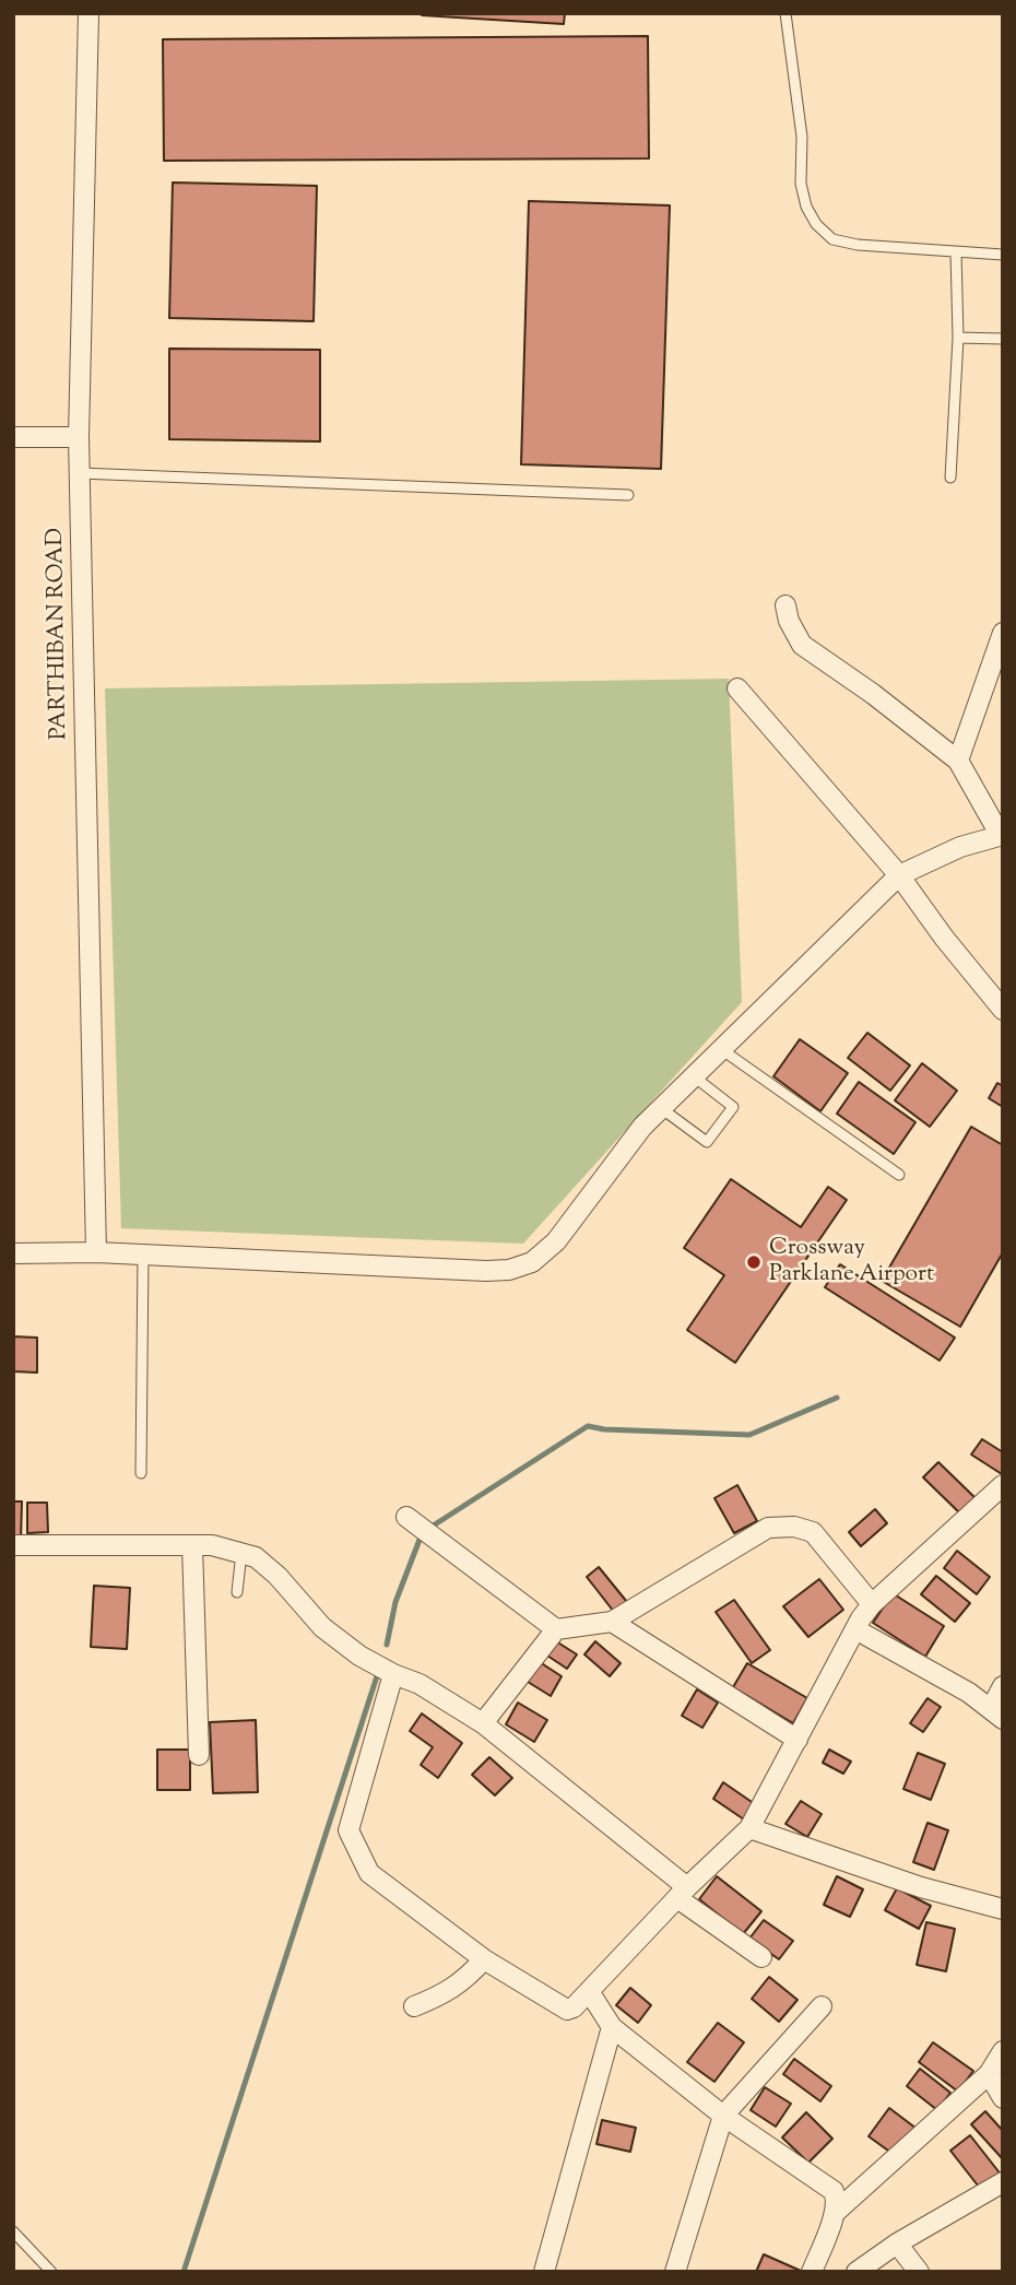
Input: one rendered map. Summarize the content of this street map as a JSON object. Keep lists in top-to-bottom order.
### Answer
{
  "streets": {
    "street": ["PARTHIBAN ROAD"]
  },
  "places": ["Crossway Parklane Airport"]
}
